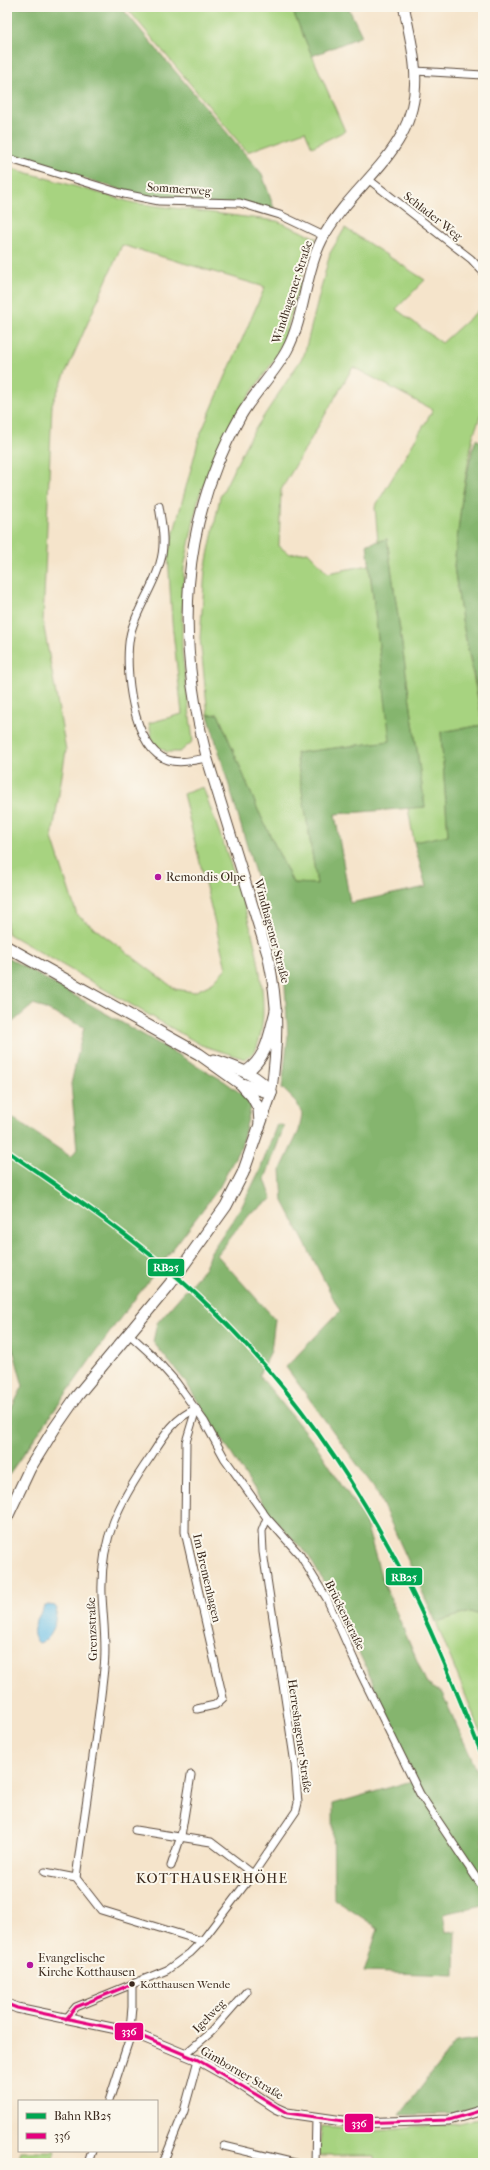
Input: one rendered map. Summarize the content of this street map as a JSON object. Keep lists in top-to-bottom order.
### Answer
{
  "streets": {
    "main road": ["Windhagener Straße"],
    "street": [
      "Sommerweg",
      "Schlader Weg",
      "Im Bremenhagen",
      "Brückenstraße",
      "Grenzstraße",
      "Herreshagener Straße",
      "Igelweg",
      "Gimborner Straße"
    ]
  },
  "crossings": [
    ["Sommerweg", "Windhagener Straße"],
    ["Schlader Weg", "Windhagener Straße"],
    ["Im Bremenhagen", "Brückenstraße"],
    ["Im Bremenhagen", "Grenzstraße"],
    ["Brückenstraße", "Grenzstraße"],
    ["Brückenstraße", "Herreshagener Straße"],
    ["Herreshagener Straße", "Gimborner Straße"],
    ["Igelweg", "Gimborner Straße"]
  ],
  "districts": ["KOTTHAUSERHÖHE"],
  "places": ["Remondis Olpe", "Evangelische Kirche Kotthausen", "Kotthausen Wende"],
  "lines": ["rail line RB25", "transit line 336"],
  "legend": ["Bahn RB25", "336"]
}
